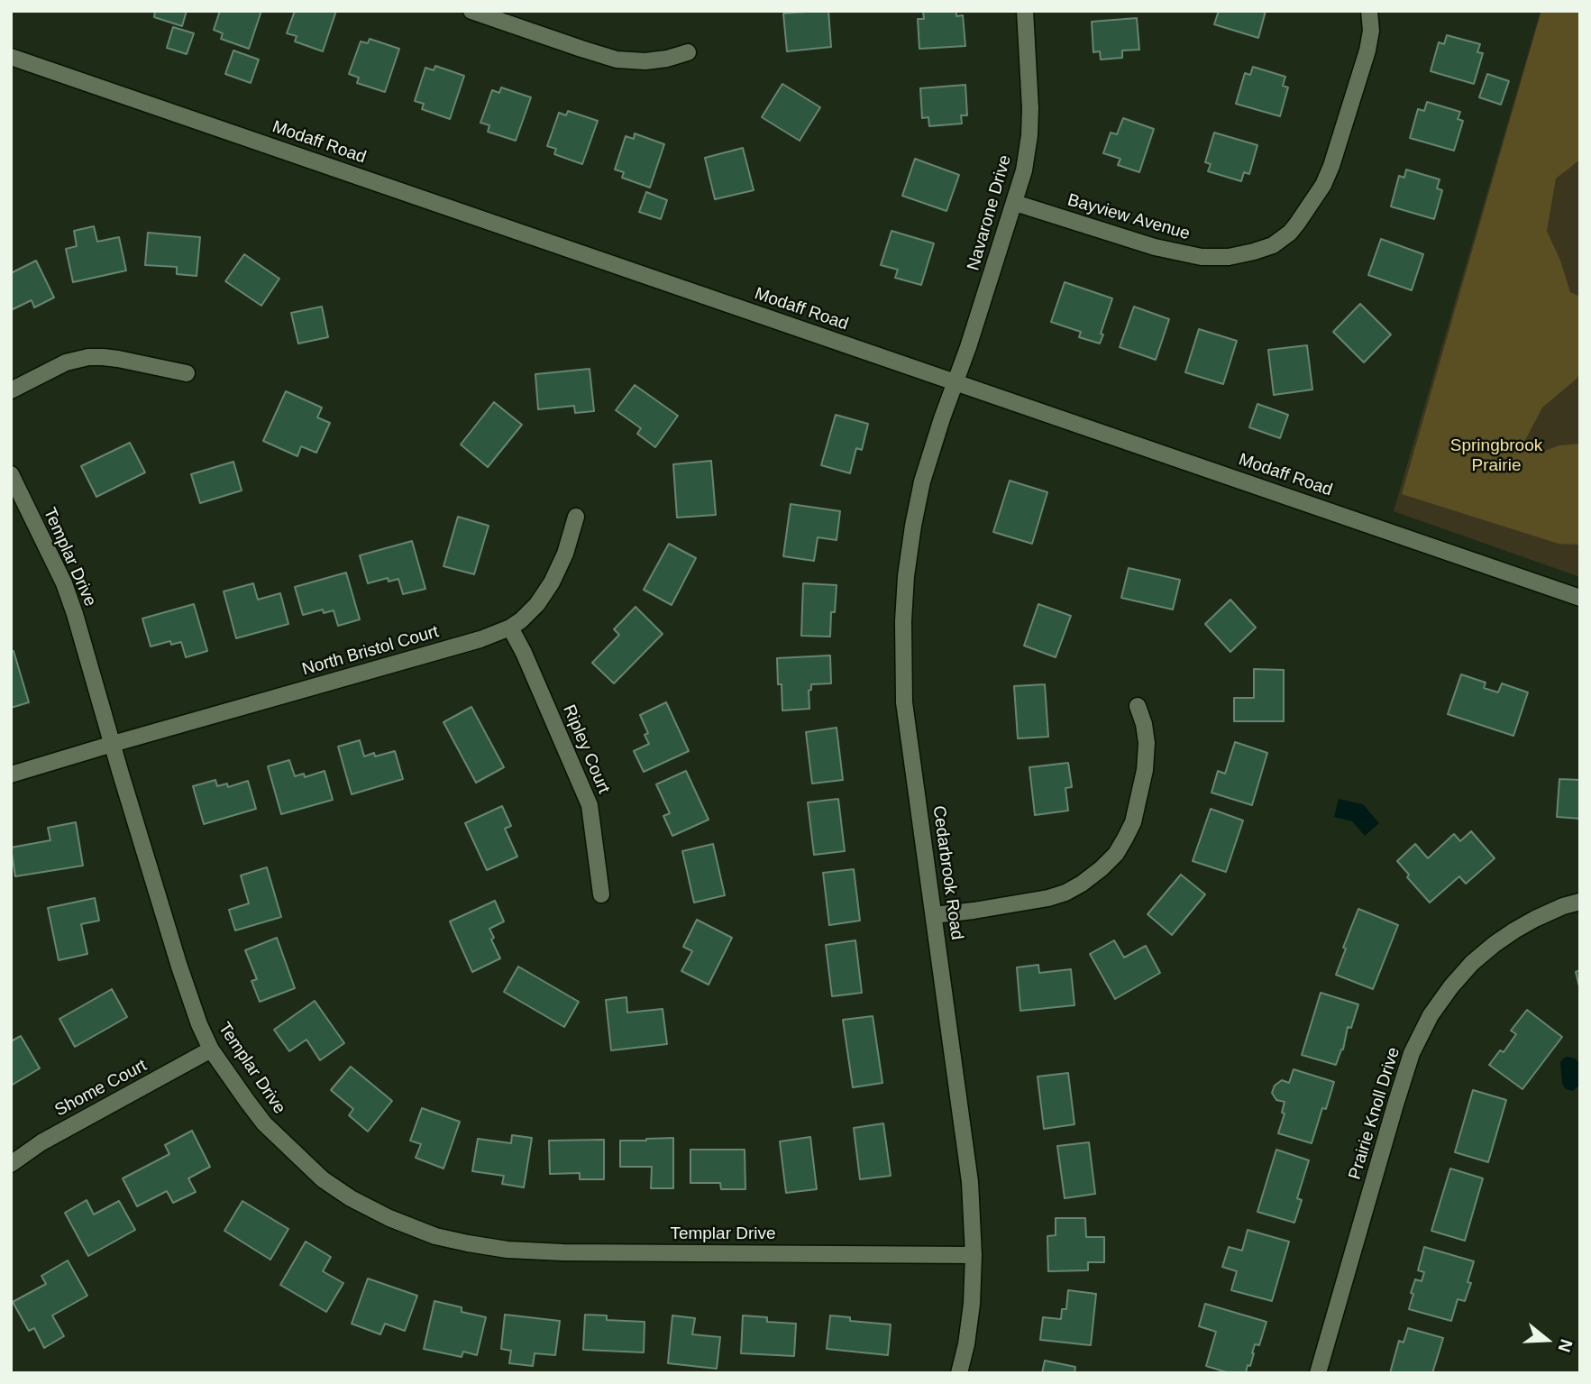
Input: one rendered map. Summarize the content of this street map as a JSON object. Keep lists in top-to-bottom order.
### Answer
{
  "streets": {
    "street": [
      "Modaff Road",
      "Navarone Drive",
      "Bayview Avenue",
      "Templar Drive",
      "North Bristol Court",
      "Ripley Court",
      "Cedarbrook Road",
      "Shome Court",
      "Prairie Knoll Drive"
    ]
  },
  "crossings": [
    ["Modaff Road", "Navarone Drive"],
    ["Modaff Road", "Cedarbrook Road"],
    ["Navarone Drive", "Bayview Avenue"],
    ["Navarone Drive", "Cedarbrook Road"],
    ["Templar Drive", "North Bristol Court"],
    ["Templar Drive", "Cedarbrook Road"],
    ["Templar Drive", "Shome Court"],
    ["North Bristol Court", "Ripley Court"]
  ],
  "parks": ["Springbrook Prairie"],
  "north": "right"
}
